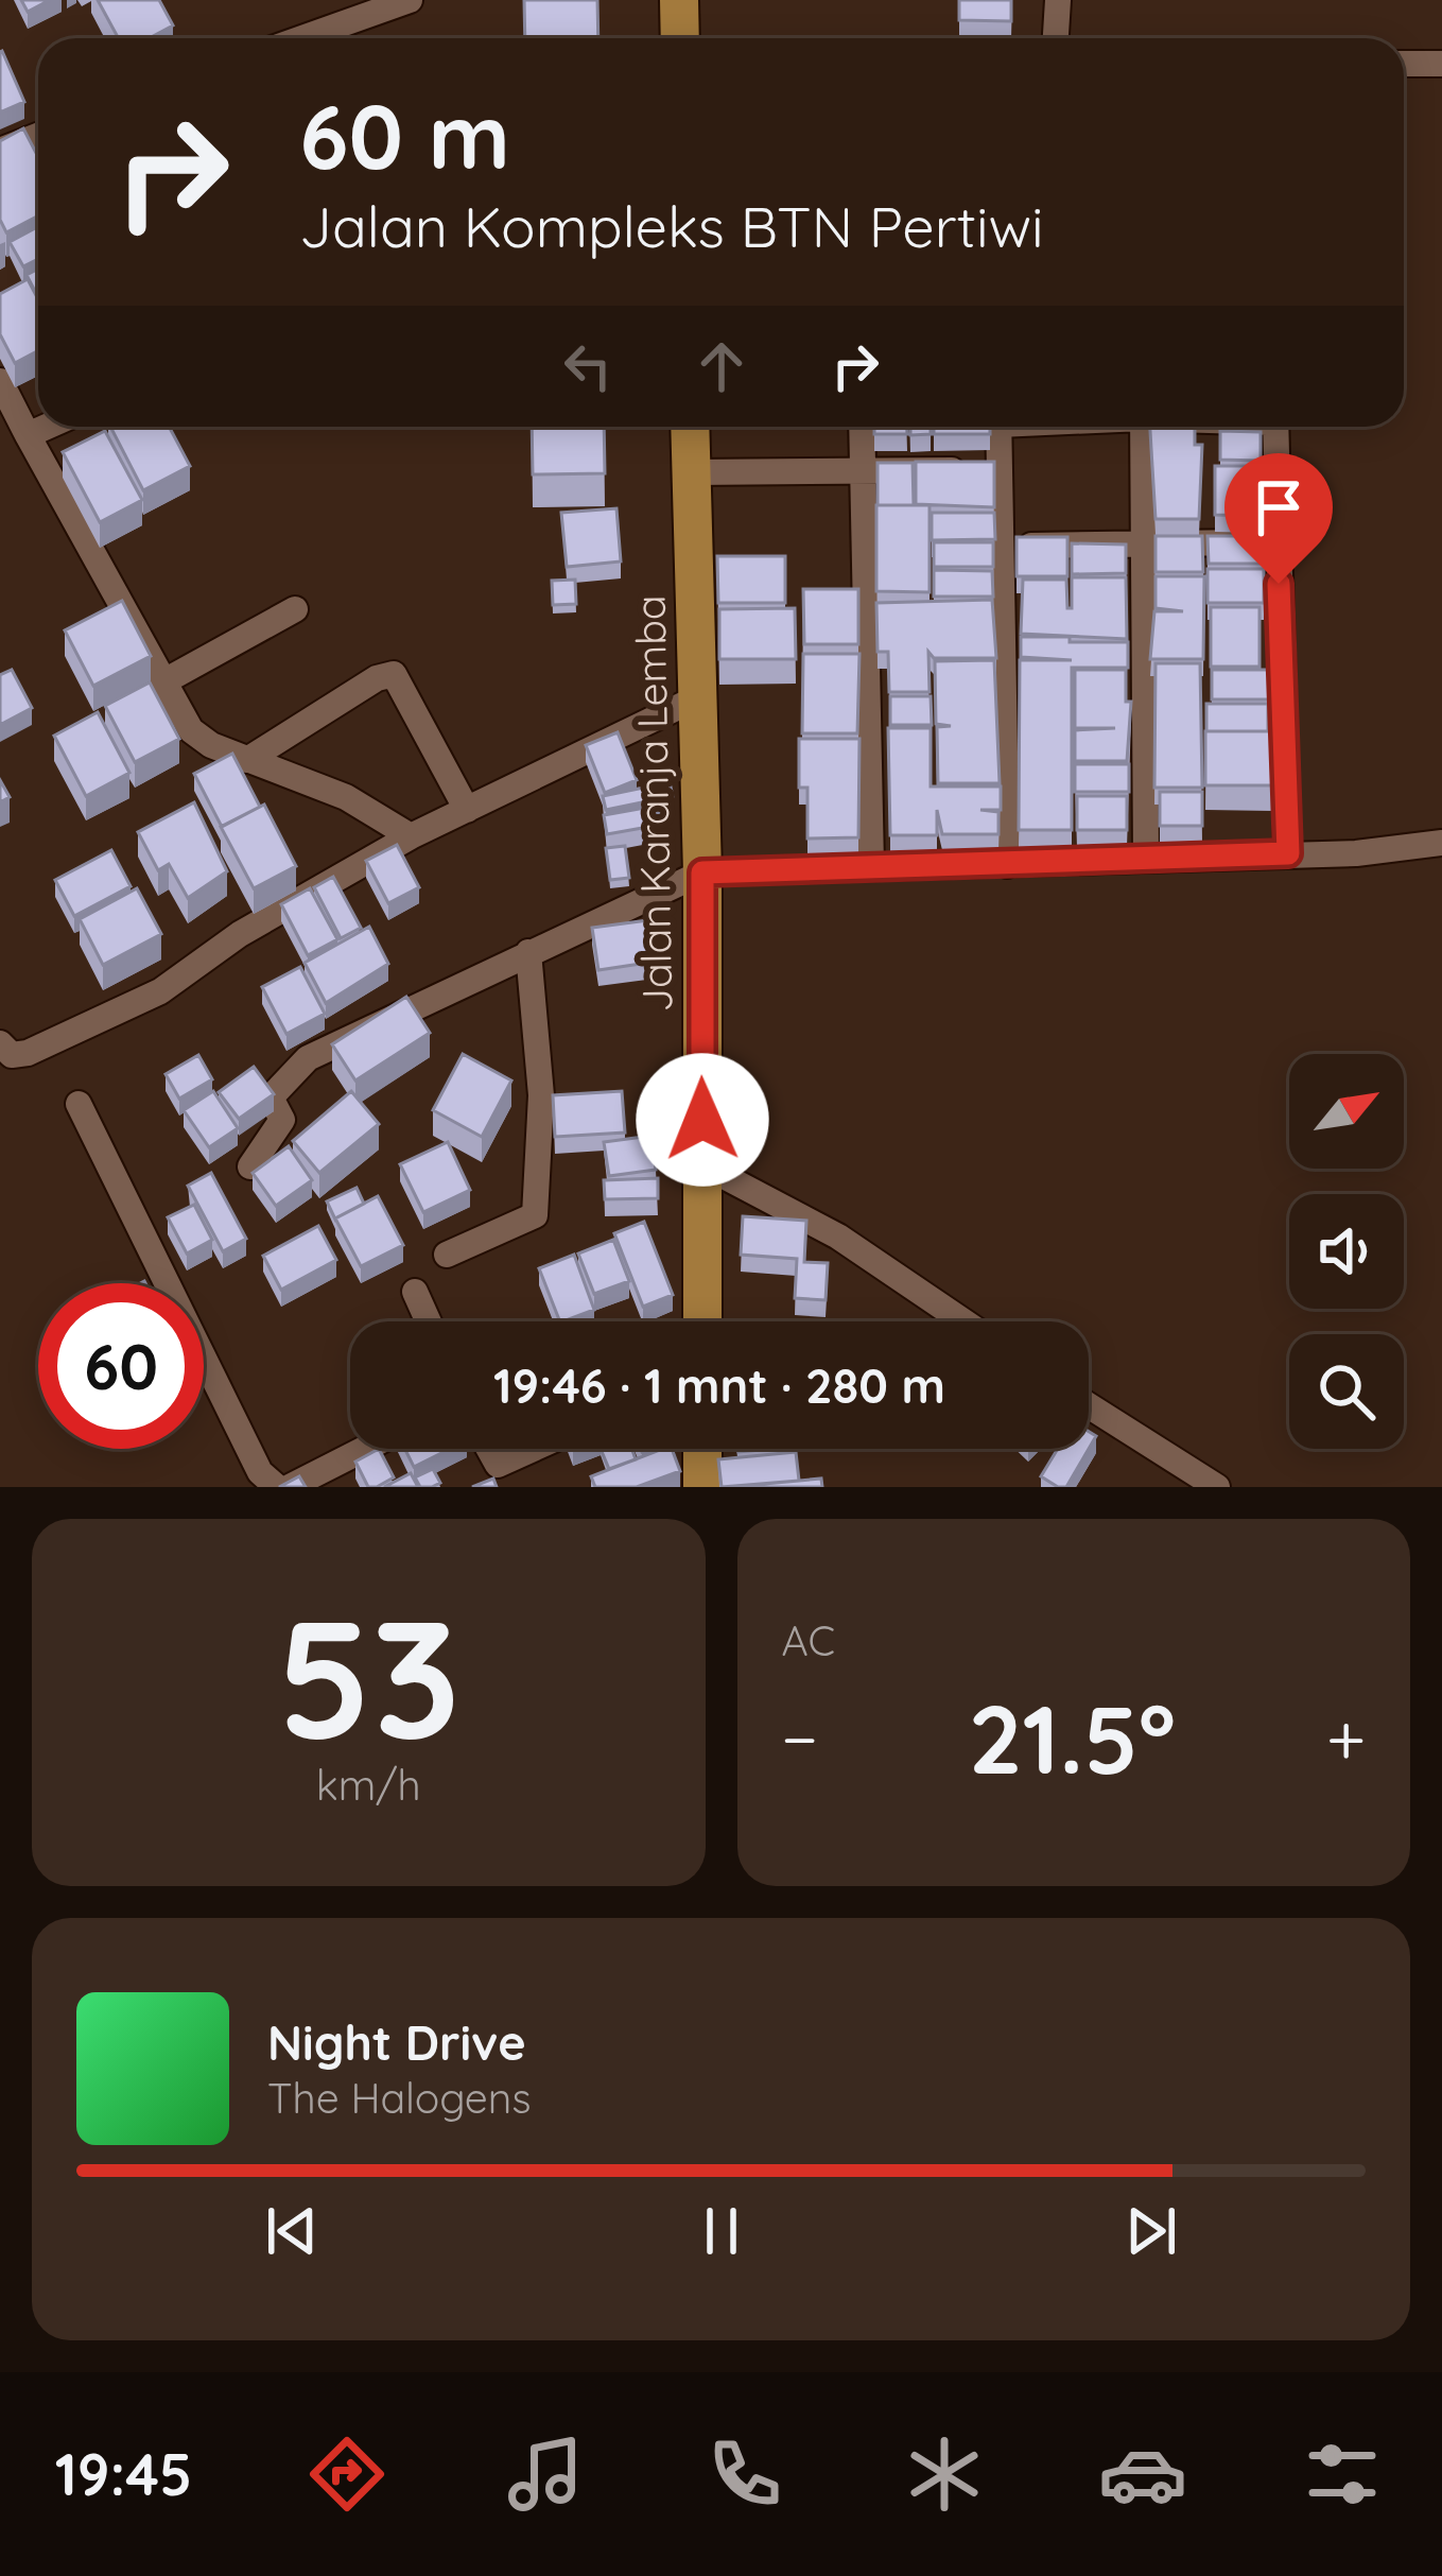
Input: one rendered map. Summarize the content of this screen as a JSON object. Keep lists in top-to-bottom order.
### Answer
{
  "streets": {
    "main road": ["Jalan Karanja Lemba"]
  },
  "north": "top right",
  "page": {
    "turn": ["60 m", "Jalan Kompleks BTN Pertiwi"],
    "limit": "60",
    "trip": "19:46 · 1 mnt · 280 m",
    "tile": [
      ["53", "km/h"],
      "AC"
    ],
    "heat": ["−", "21.5°", "+"],
    "song": ["Night Drive", "The Halogens"],
    "tabs": "19:45"
  }
}
